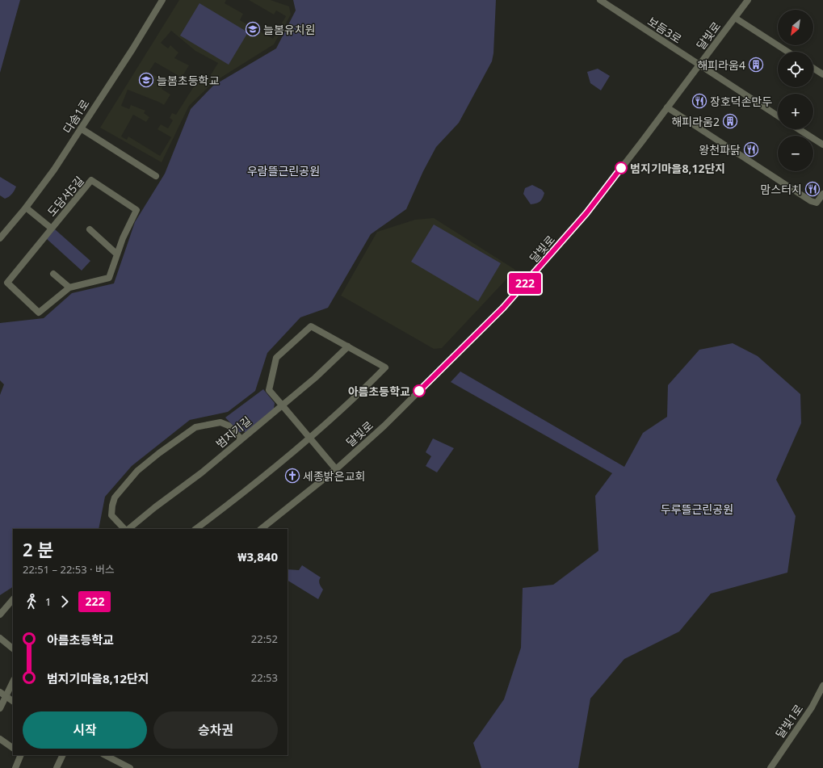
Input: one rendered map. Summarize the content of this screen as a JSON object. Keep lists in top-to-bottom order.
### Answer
{
  "streets": {
    "street": [
      "보듬3로",
      "달빛로",
      "다솜1로",
      "도담서5길",
      "범지기길",
      "달빛1로"
    ]
  },
  "crossings": [
    ["보듬3로", "달빛로"],
    ["다솜1로", "도담서5길"]
  ],
  "parks": ["우람뜰근린공원", "두루뜰근린공원"],
  "places": {
    "school or university": ["늘봄유치원", "늘봄초등학교"],
    "building": ["해피라움4", "해피라움2"],
    "restaurant": ["장호덕손만두", "왕천파닭", "맘스터치"],
    "other": ["범지기마을8,12단지", "아름초등학교"],
    "church": ["세종밝은교회"]
  },
  "lines": ["bus line 222"],
  "north": "bottom left",
  "page": {
    "on_map": "222",
    "map_buttons": ["+", "−"],
    "heading": ["2 분", "22:51 – 22:53 · 버스", "₩3,840"],
    "legs": ["1", "222"],
    "list": [
      {
        "name": "아름초등학교",
        "value": "22:52"
      },
      {
        "name": "범지기마을8,12단지",
        "value": "22:53"
      }
    ],
    "buttons": ["시작", "승차권"]
  }
}
